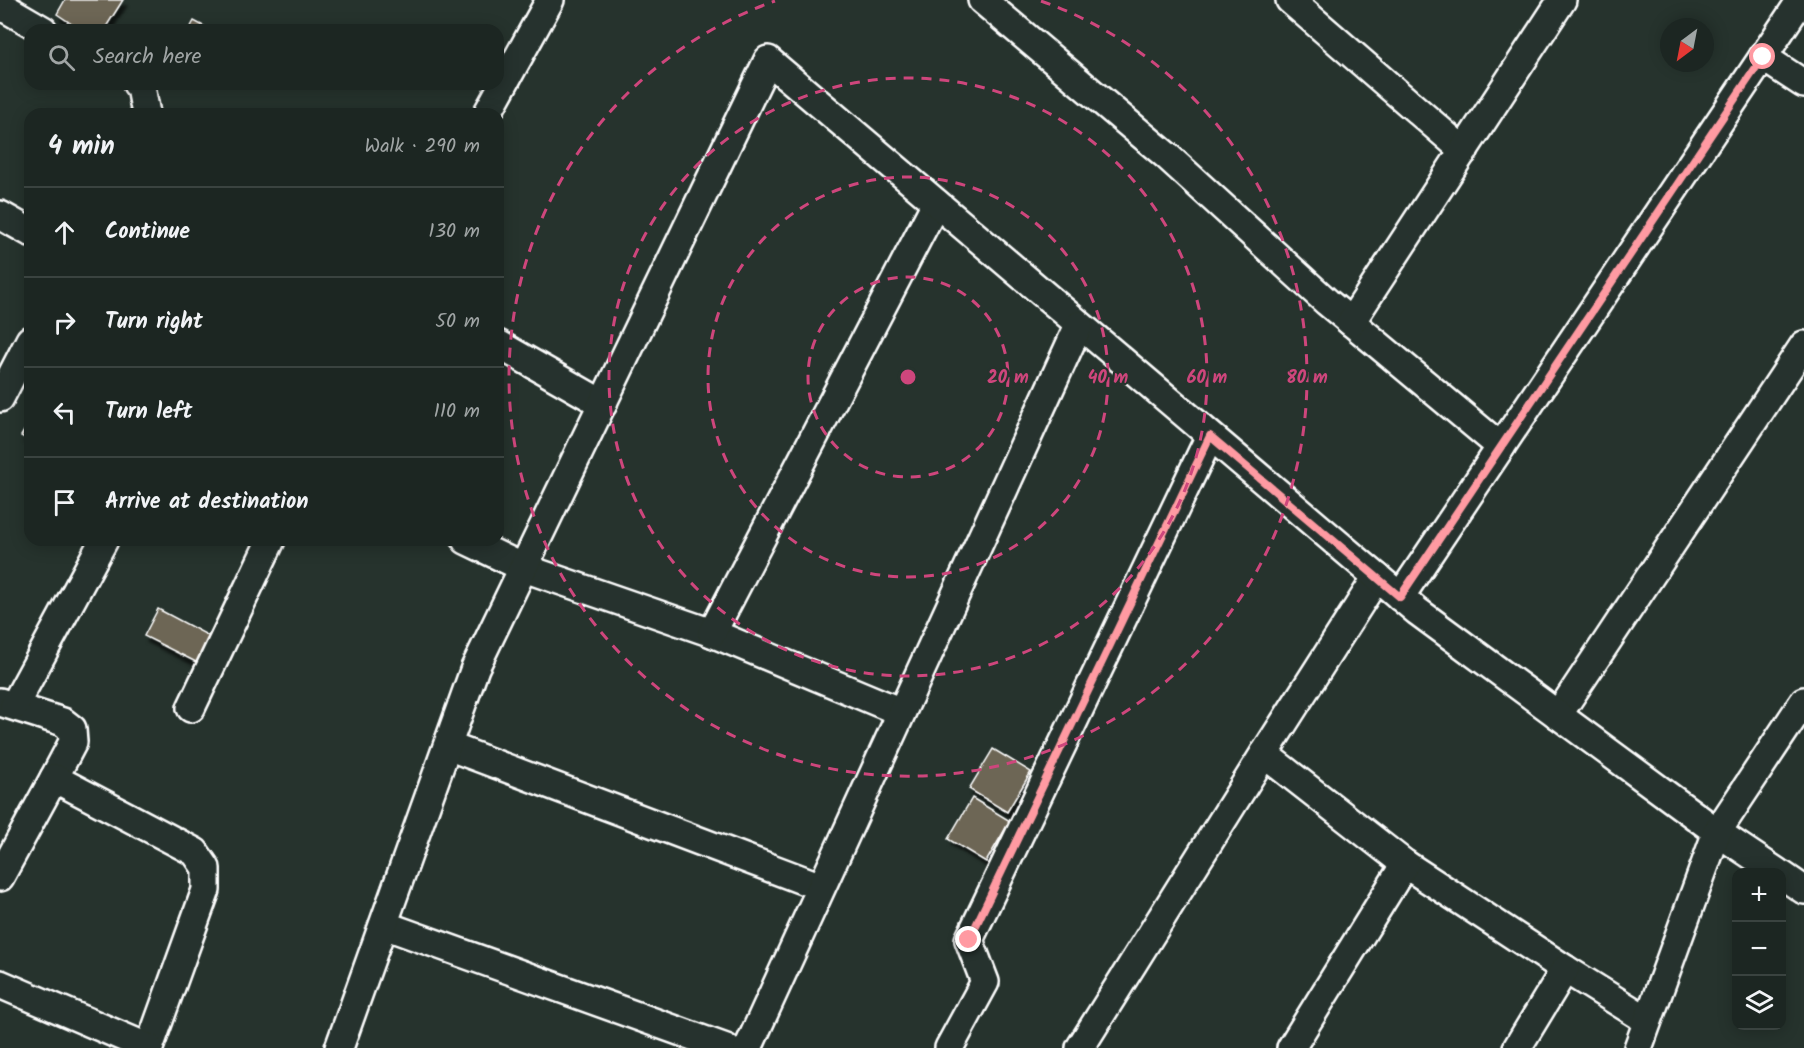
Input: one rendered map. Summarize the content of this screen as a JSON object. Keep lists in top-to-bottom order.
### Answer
{
  "north": "bottom left",
  "page": {
    "search": "Search here",
    "heading": ["4 min", "Walk · 290 m"],
    "list": [
      ["Continue", "130 m"],
      ["Turn right", "50 m"],
      ["Turn left", "110 m"],
      "Arrive at destination"
    ],
    "map_buttons": ["+", "−"]
  },
  "rings": [
    "20 m",
    "40 m",
    "60 m",
    "80 m"
  ]
}
